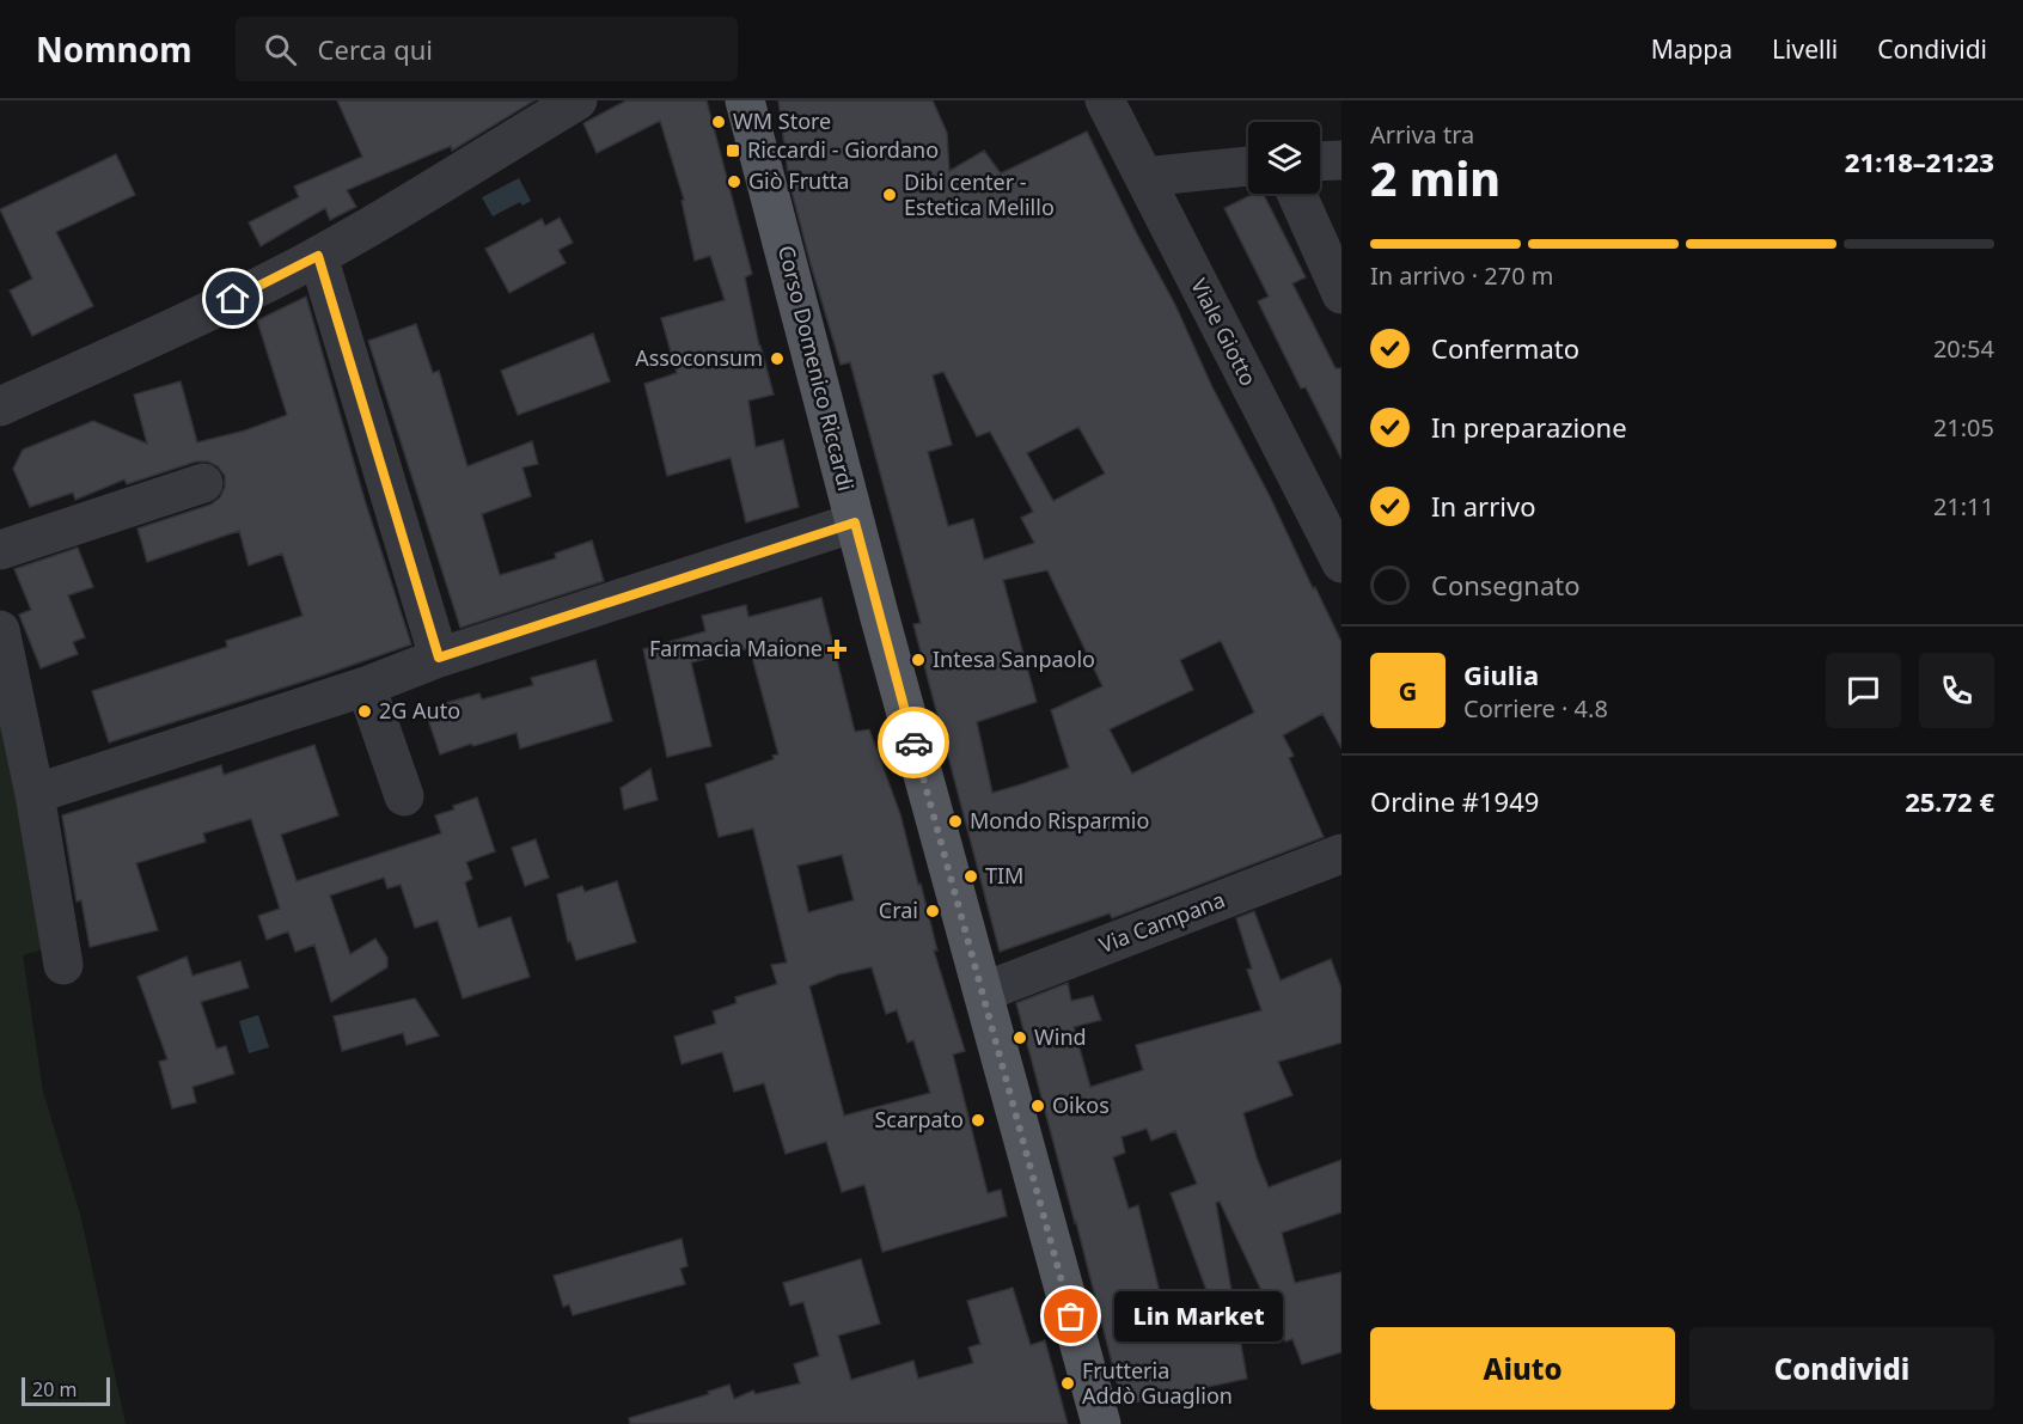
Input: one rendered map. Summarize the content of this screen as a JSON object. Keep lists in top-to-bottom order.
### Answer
{
  "streets": {
    "main road": ["Corso Domenico Riccardi"],
    "street": ["Viale Giotto", "Via Campana"]
  },
  "crossings": [
    ["Corso Domenico Riccardi", "Via Campana"]
  ],
  "places": {
    "other": [
      "WM Store",
      "Giò Frutta",
      "Dibi center - Estetica Melillo",
      "Assoconsum",
      "Intesa Sanpaolo",
      "2G Auto",
      "Mondo Risparmio",
      "TIM",
      "Crai",
      "Wind",
      "Oikos",
      "Scarpato",
      "Lin Market",
      "Frutteria Addò Guaglion"
    ],
    "transit": ["Riccardi - Giordano"],
    "health": ["Farmacia Maione"]
  },
  "scale_bar": "20 m",
  "page": {
    "header": "Nomnom",
    "search": "Cerca qui",
    "nav": ["Mappa", "Livelli", "Condividi"],
    "heading": ["2 min", "Arriva tra", "21:18–21:23"],
    "panel": [
      "Giulia",
      "Corriere · 4.8",
      "Ordine #1949",
      "25.72 €"
    ],
    "bar": "In arrivo · 270 m",
    "list": [
      ["Confermato", "20:54"],
      ["In preparazione", "21:05"],
      ["In arrivo", "21:11"],
      "Consegnato"
    ],
    "round": "G",
    "bubble": "Lin Market",
    "buttons": ["Aiuto", "Condividi"],
    "scale": "20 m"
  }
}
